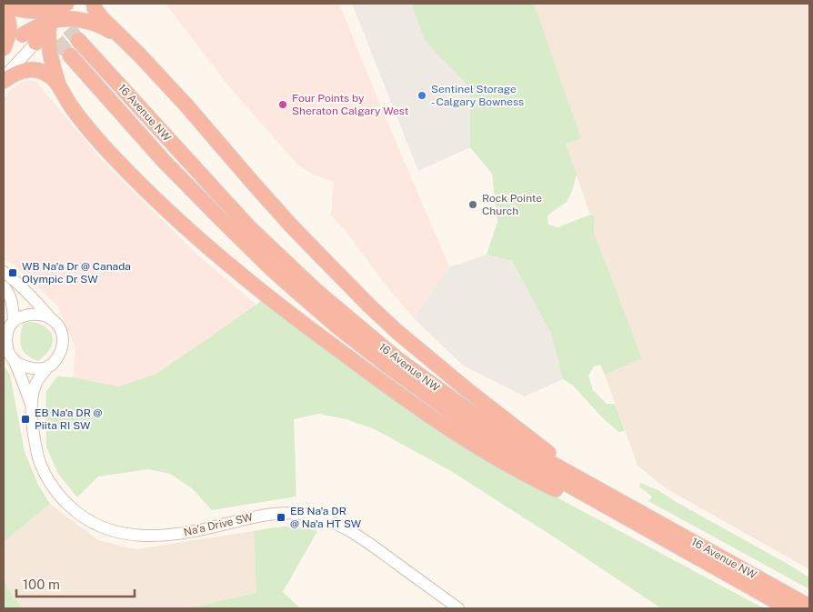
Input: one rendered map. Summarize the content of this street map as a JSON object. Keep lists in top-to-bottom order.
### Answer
{
  "streets": {
    "highway": ["16 Avenue NW"],
    "street": ["Na'a Drive SW"]
  },
  "places": {
    "other": ["Sentinel Storage - Calgary Bowness", "Four Points by Sheraton Calgary West", "Rock Pointe Church"],
    "transit": ["WB Na'a Dr @ Canada Olympic Dr SW", "EB Na'a DR @ Piita RI SW", "EB Na'a DR @ Na'a HT SW"]
  },
  "scale_bar": "100 m"
}
